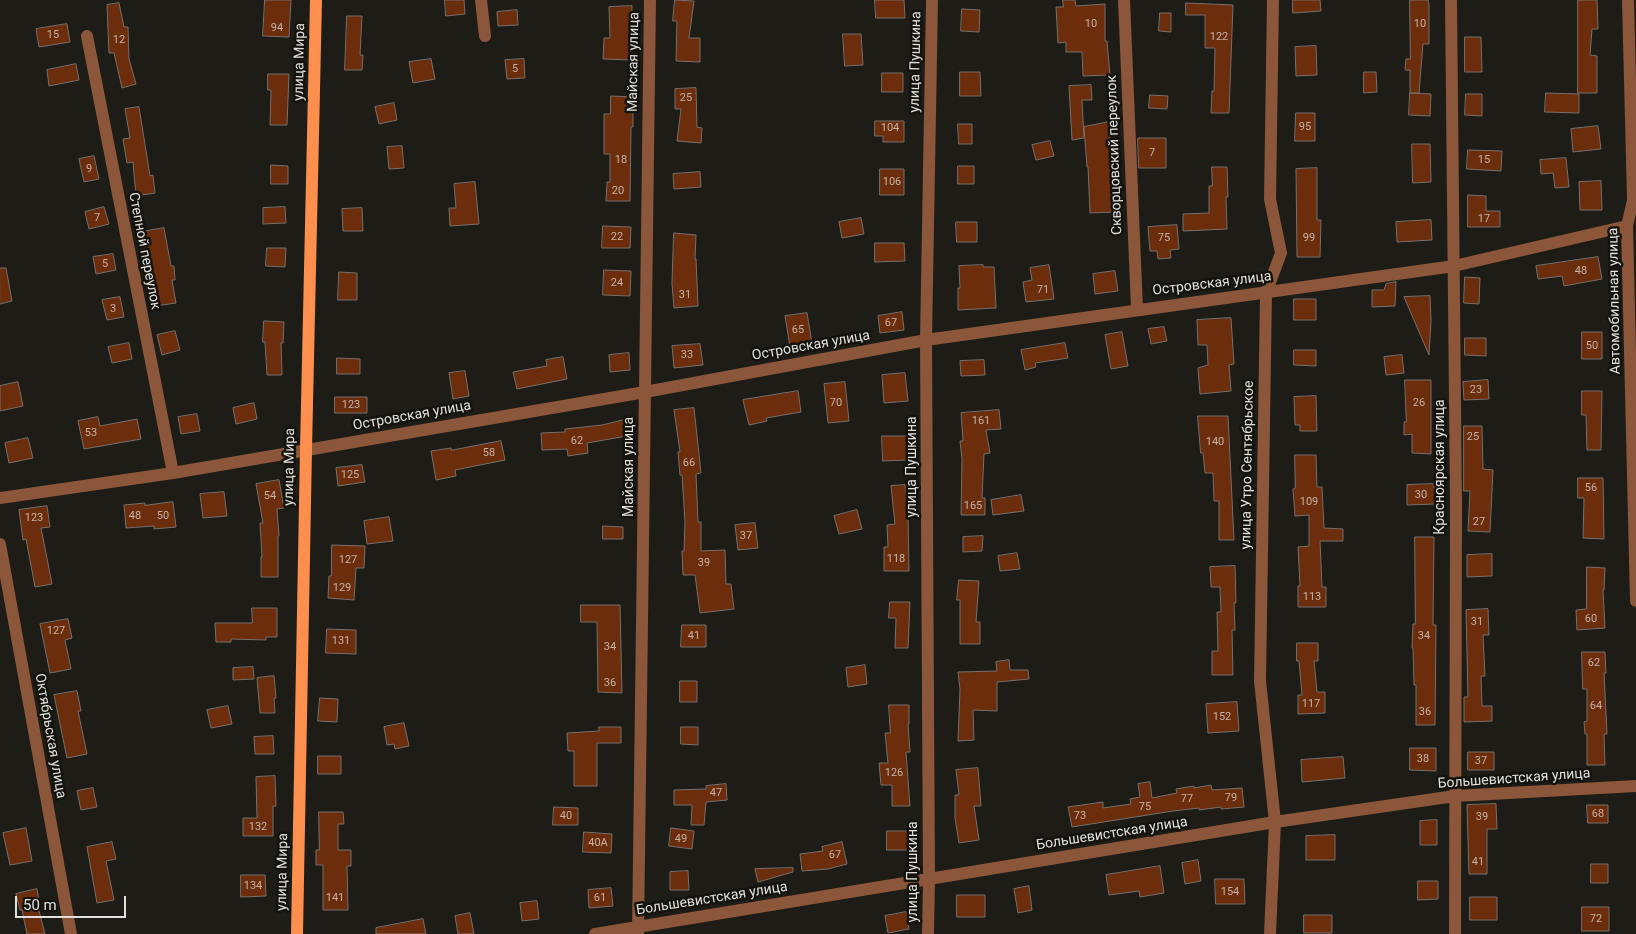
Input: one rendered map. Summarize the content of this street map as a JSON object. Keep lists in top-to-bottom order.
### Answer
{
  "streets": {
    "main road": ["улица Мира"],
    "street": [
      "Майская улица",
      "улица Пушкина",
      "Скворцовский переулок",
      "Степной переулок",
      "Островская улица",
      "Автомобильная улица",
      "улица Утро Сентябрьское",
      "Красноярская улица",
      "Октябрьская улица",
      "Большевистская улица"
    ]
  },
  "crossings": [
    ["улица Мира", "Островская улица"],
    ["Майская улица", "Островская улица"],
    ["Майская улица", "Большевистская улица"],
    ["улица Пушкина", "Островская улица"],
    ["улица Пушкина", "Большевистская улица"],
    ["Скворцовский переулок", "Островская улица"],
    ["Степной переулок", "Островская улица"],
    ["Островская улица", "Автомобильная улица"],
    ["Островская улица", "улица Утро Сентябрьское"],
    ["Островская улица", "Красноярская улица"],
    ["улица Утро Сентябрьское", "Большевистская улица"],
    ["Красноярская улица", "Большевистская улица"]
  ],
  "house_numbers": [
    "10",
    "10",
    "94",
    "15",
    "122",
    "12",
    "5",
    "25",
    "95",
    "104",
    "7",
    "18",
    "15",
    "9",
    "106",
    "20",
    "7",
    "17",
    "22",
    "75",
    "99",
    "5",
    "48",
    "24",
    "71",
    "31",
    "3",
    "67",
    "65",
    "50",
    "33",
    "23",
    "70",
    "26",
    "123",
    "161",
    "53",
    "25",
    "62",
    "140",
    "58",
    "66",
    "125",
    "56",
    "30",
    "54",
    "109",
    "165",
    "48",
    "50",
    "123",
    "27",
    "37",
    "118",
    "127",
    "39",
    "129",
    "113",
    "60",
    "31",
    "127",
    "41",
    "34",
    "131",
    "34",
    "62",
    "36",
    "117",
    "64",
    "36",
    "152",
    "38",
    "37",
    "126",
    "47",
    "79",
    "77",
    "75",
    "68",
    "40",
    "73",
    "39",
    "132",
    "49",
    "40А",
    "67",
    "41",
    "134",
    "154",
    "141",
    "61",
    "72"
  ],
  "scale_bar": "50 m"
}
